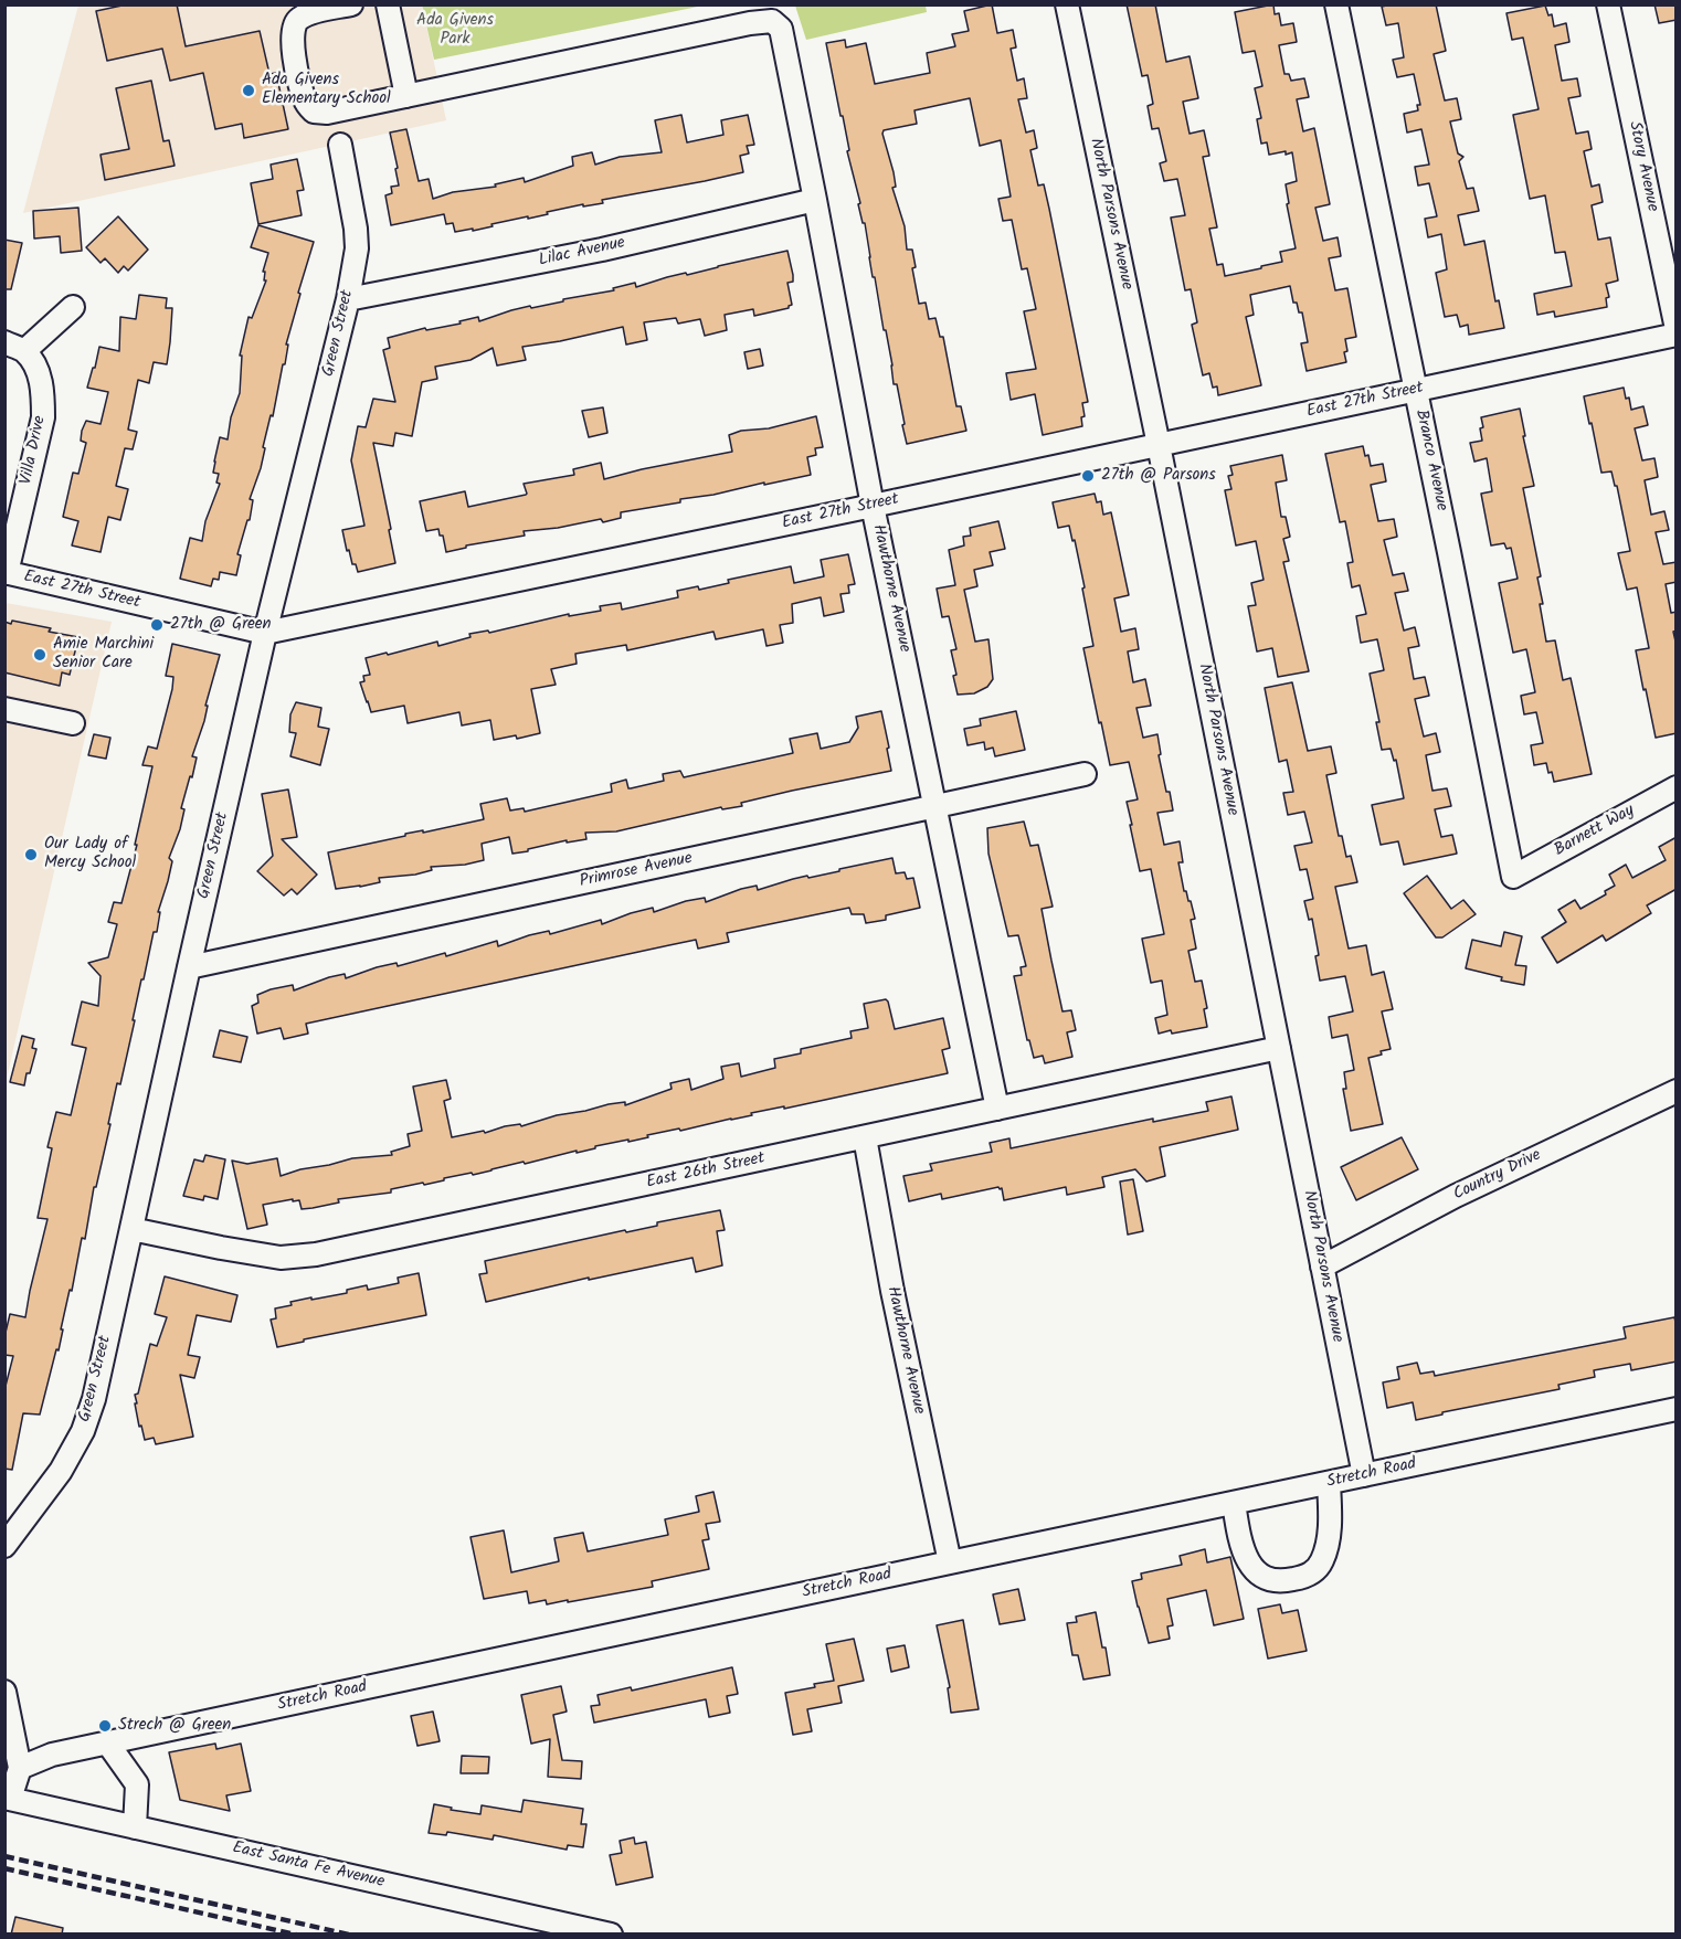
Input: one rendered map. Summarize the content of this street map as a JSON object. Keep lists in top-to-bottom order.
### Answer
{
  "streets": {
    "street": [
      "Story Avenue",
      "North Parsons Avenue",
      "Lilac Avenue",
      "Green Street",
      "East 27th Street",
      "Villa Drive",
      "Branco Avenue",
      "Hawthorne Avenue",
      "Barnett Way",
      "Primrose Avenue",
      "East 26th Street",
      "Country Drive",
      "Stretch Road",
      "East Santa Fe Avenue"
    ]
  },
  "crossings": [
    ["North Parsons Avenue", "East 27th Street"],
    ["North Parsons Avenue", "East 26th Street"],
    ["North Parsons Avenue", "Country Drive"],
    ["North Parsons Avenue", "Stretch Road"],
    ["Lilac Avenue", "Green Street"],
    ["Lilac Avenue", "Hawthorne Avenue"],
    ["Green Street", "East 27th Street"],
    ["Green Street", "Primrose Avenue"],
    ["Green Street", "East 26th Street"],
    ["East 27th Street", "Villa Drive"],
    ["East 27th Street", "Branco Avenue"],
    ["East 27th Street", "Hawthorne Avenue"],
    ["Branco Avenue", "Barnett Way"],
    ["Hawthorne Avenue", "Primrose Avenue"],
    ["Hawthorne Avenue", "East 26th Street"],
    ["Hawthorne Avenue", "Stretch Road"]
  ],
  "parks": ["Ada Givens Park"],
  "places": [
    "Ada Givens Elementary School",
    "27th @ Parsons",
    "27th @ Green",
    "Amie Marchini Senior Care",
    "Our Lady of Mercy School",
    "Strech @ Green"
  ]
}
